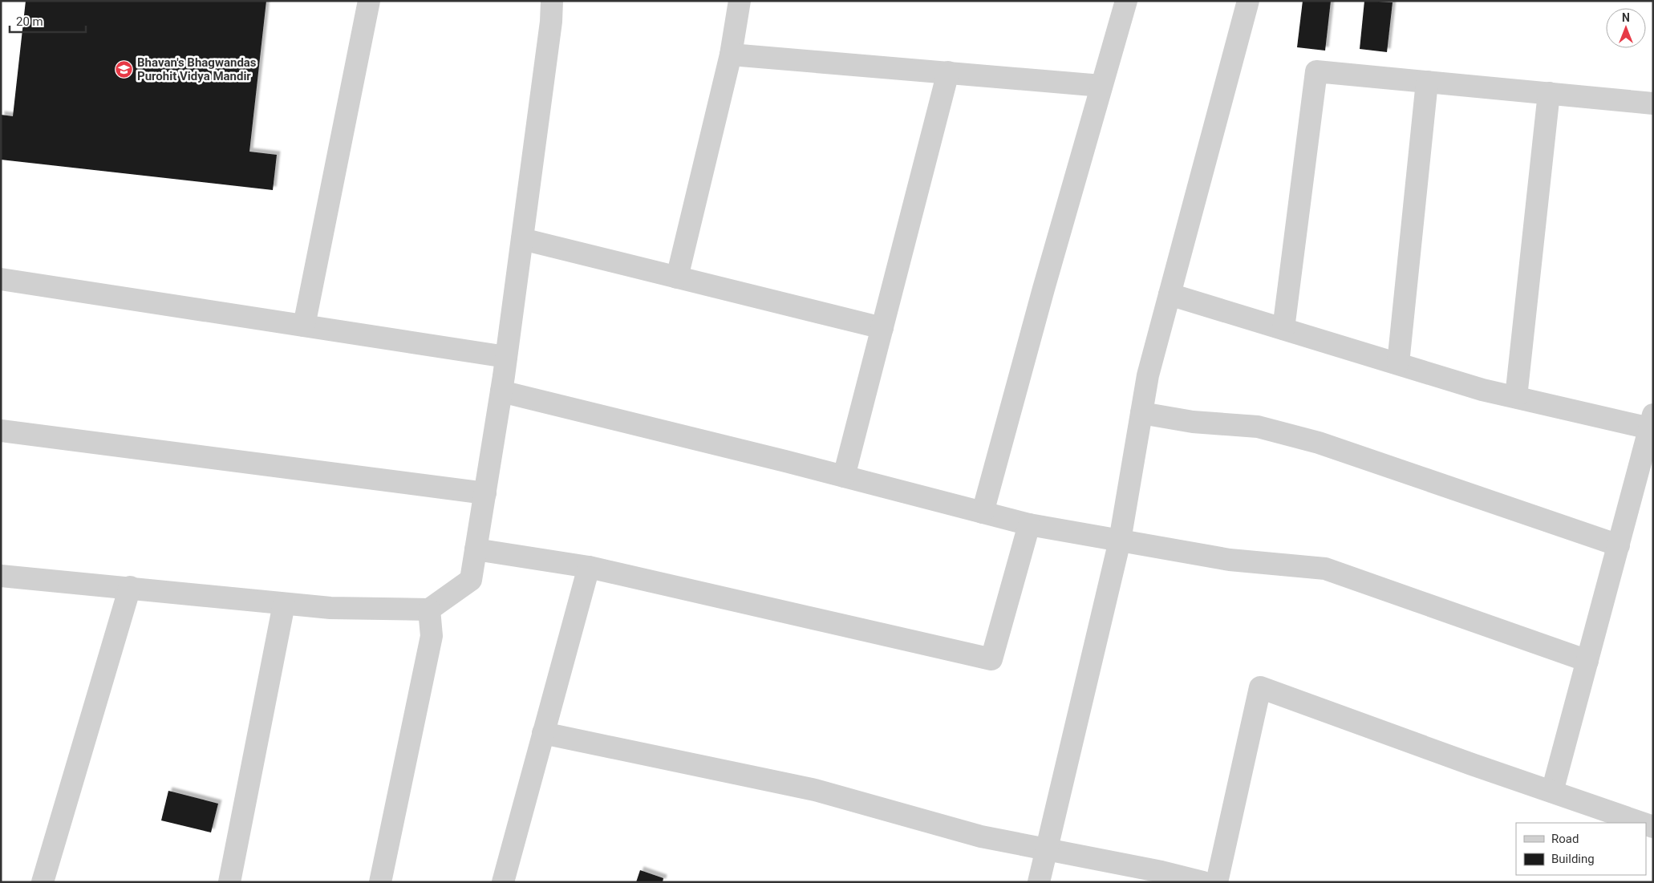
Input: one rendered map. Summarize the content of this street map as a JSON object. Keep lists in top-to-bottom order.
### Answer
{
  "places": {
    "school or university": ["Bhavan's Bhagwandas Purohit Vidya Mandir"]
  },
  "legend": ["Road", "Building"],
  "scale_bar": "20 m",
  "north": "top"
}
